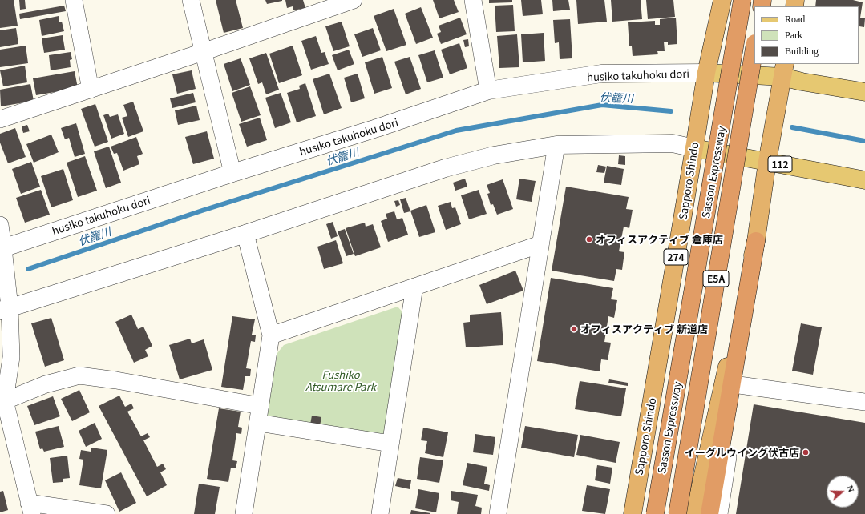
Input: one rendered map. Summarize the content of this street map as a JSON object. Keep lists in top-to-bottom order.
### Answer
{
  "streets": {
    "highway": [
      "Sasson Expressway",
      "Sapporo Shindo",
      "274",
      "E5A"
    ],
    "main road": ["112"],
    "street": ["husiko takuhoku dori"]
  },
  "crossings": [
    ["husiko takuhoku dori", "Sapporo Shindo"],
    ["112", "Sapporo Shindo"]
  ],
  "water": ["伏籠川"],
  "parks": ["Fushiko Atsumare Park"],
  "places": ["オフィスアクティブ 倉庫店", "オフィスアクティブ 新道店", "イーグルウイング伏古店"],
  "legend": ["Road", "Park", "Building"],
  "north": "right"
}
